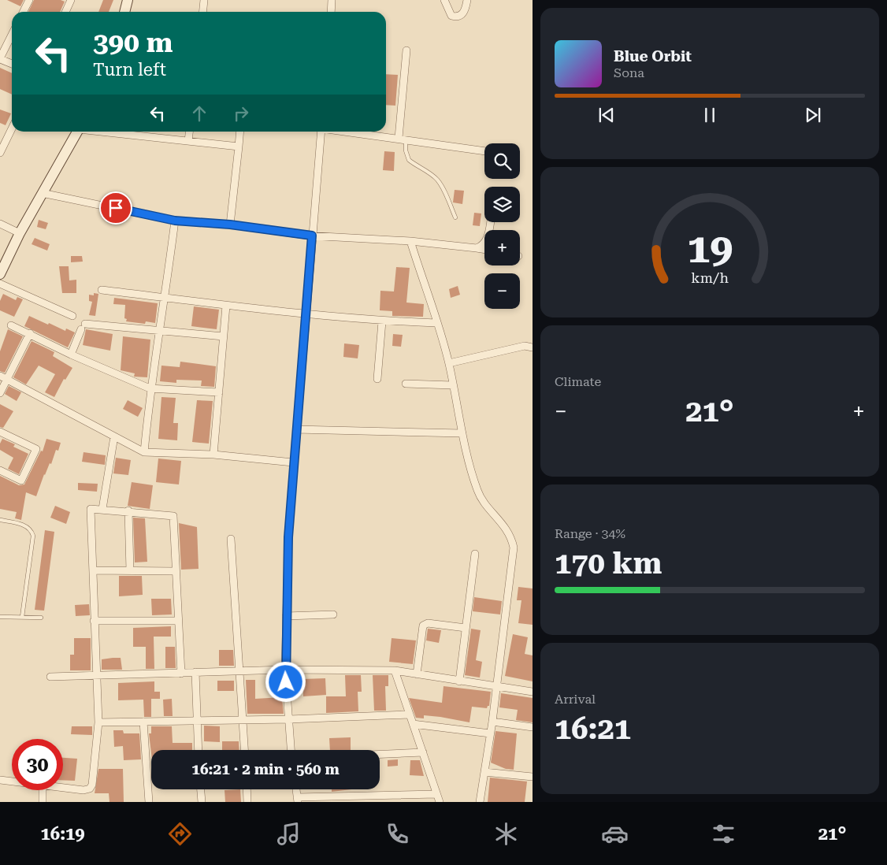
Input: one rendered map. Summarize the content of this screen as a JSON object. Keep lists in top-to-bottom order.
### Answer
{
  "page": {
    "turn": ["390 m", "Turn left"],
    "song": ["Blue Orbit", "Sona"],
    "map_buttons": ["+", "−"],
    "tile": [
      "Climate",
      ["Range · 34%", "170 km"],
      ["Arrival", "16:21"]
    ],
    "heat": ["−", "21°", "+"],
    "limit": "30",
    "trip": "16:21 · 2 min · 560 m",
    "tabs": ["16:19", "21°"],
    "gauge": ["19", "km/h"]
  }
}
